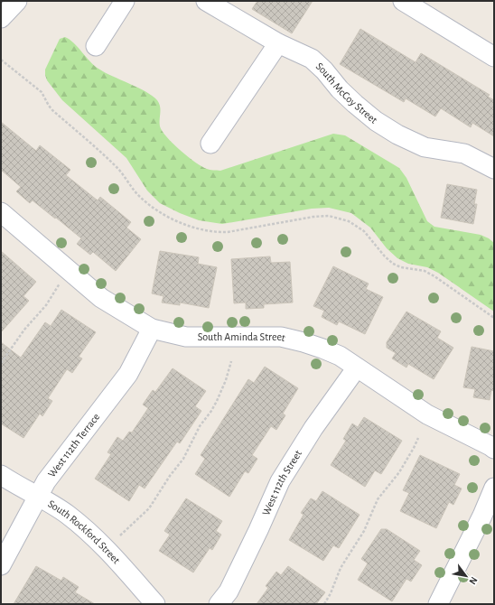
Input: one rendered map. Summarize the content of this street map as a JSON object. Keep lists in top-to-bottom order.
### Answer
{
  "streets": {
    "street": [
      "South McCoy Street",
      "South Aminda Street",
      "West 112th Terrace",
      "West 112th Street",
      "South Rockford Street"
    ]
  },
  "crossings": [
    ["South Aminda Street", "West 112th Terrace"],
    ["South Aminda Street", "West 112th Street"],
    ["West 112th Terrace", "South Rockford Street"]
  ],
  "north": "bottom right"
}
